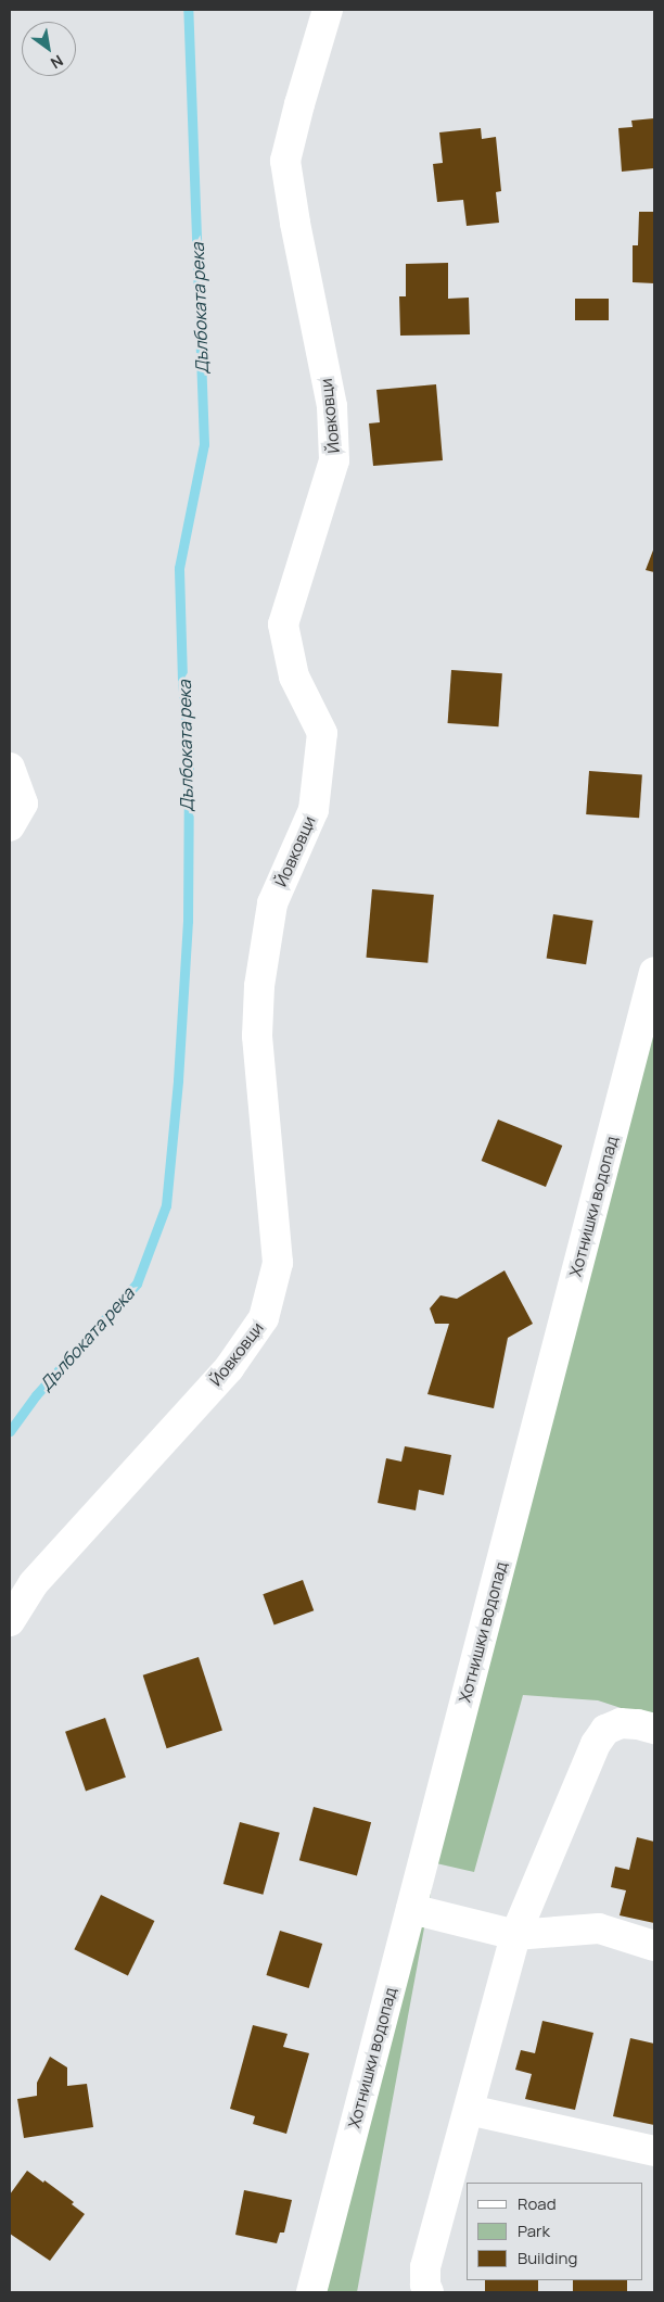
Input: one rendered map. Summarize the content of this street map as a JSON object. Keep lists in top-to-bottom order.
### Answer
{
  "streets": {
    "street": ["Йовковци", "Хотнишки водопад"]
  },
  "water": ["Дълбоката река"],
  "legend": ["Road", "Park", "Building"],
  "north": "bottom right"
}
